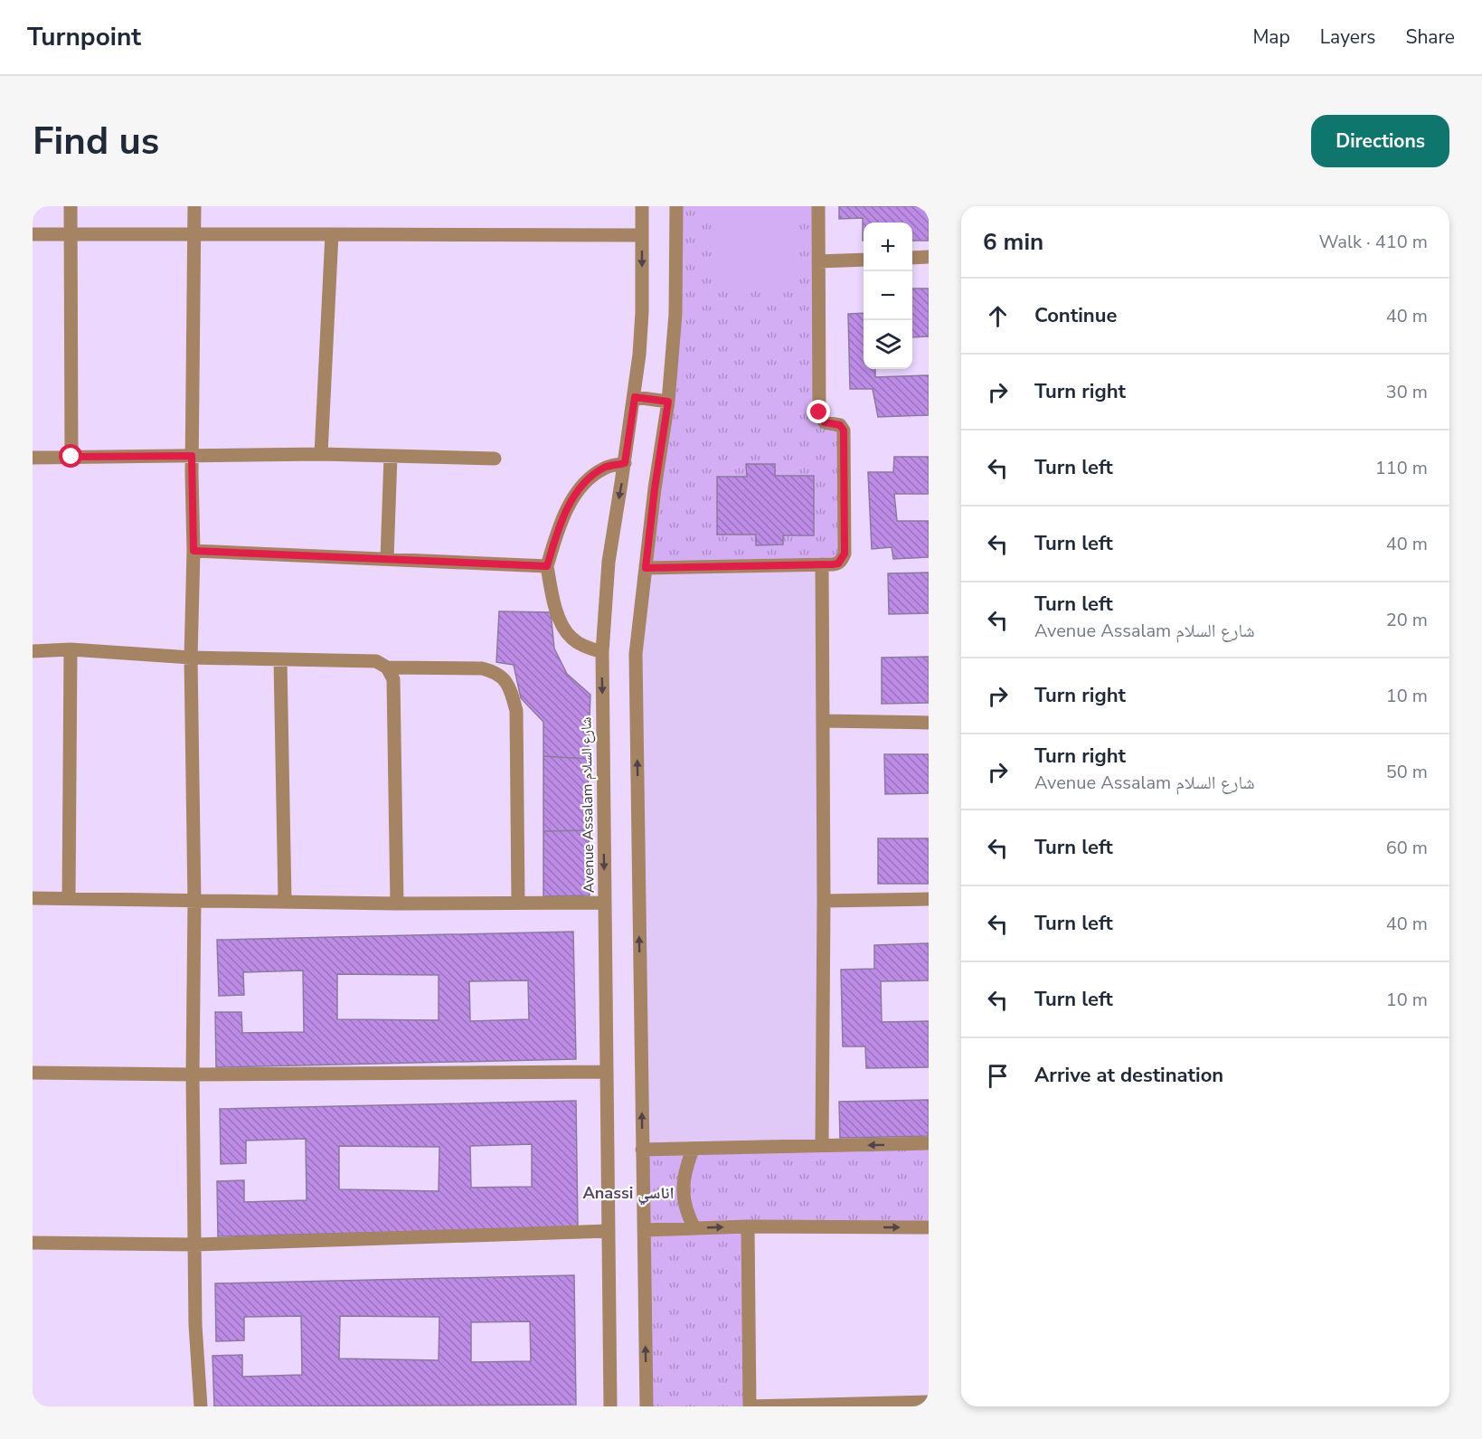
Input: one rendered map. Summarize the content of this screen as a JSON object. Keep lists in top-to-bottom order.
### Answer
{
  "streets": {
    "street": ["Avenue Assalam شارع السلام"]
  },
  "districts": ["Anassi اناسي"],
  "page": {
    "header": "Turnpoint",
    "nav": ["Map", "Layers", "Share"],
    "buttons": "Directions",
    "title": "Find us",
    "heading": ["6 min", "Walk · 410 m"],
    "map_buttons": ["+", "−"],
    "list": [
      ["Continue", "40 m"],
      ["Turn right", "30 m"],
      ["Turn left", "110 m"],
      ["Turn left", "40 m"],
      ["Turn left", "Avenue Assalam شارع السلام", "20 m"],
      ["Turn right", "10 m"],
      ["Turn right", "Avenue Assalam شارع السلام", "50 m"],
      ["Turn left", "60 m"],
      ["Turn left", "40 m"],
      ["Turn left", "10 m"],
      "Arrive at destination"
    ]
  }
}
